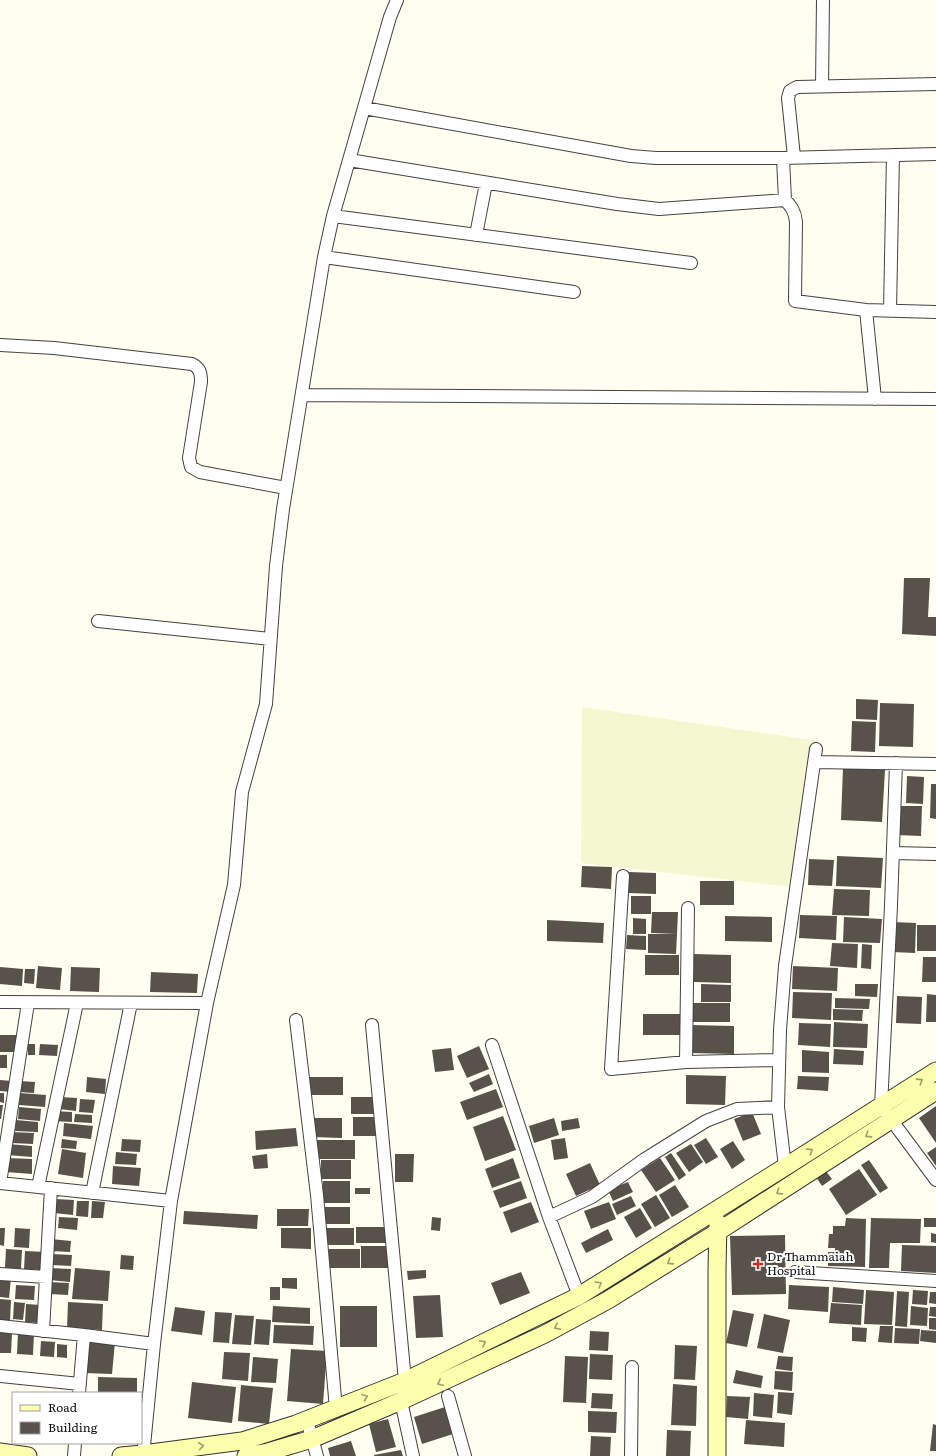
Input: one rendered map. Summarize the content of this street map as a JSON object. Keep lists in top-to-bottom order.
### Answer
{
  "places": {
    "health": ["Dr Thammaiah Hospital"]
  },
  "legend": ["Road", "Building"]
}
